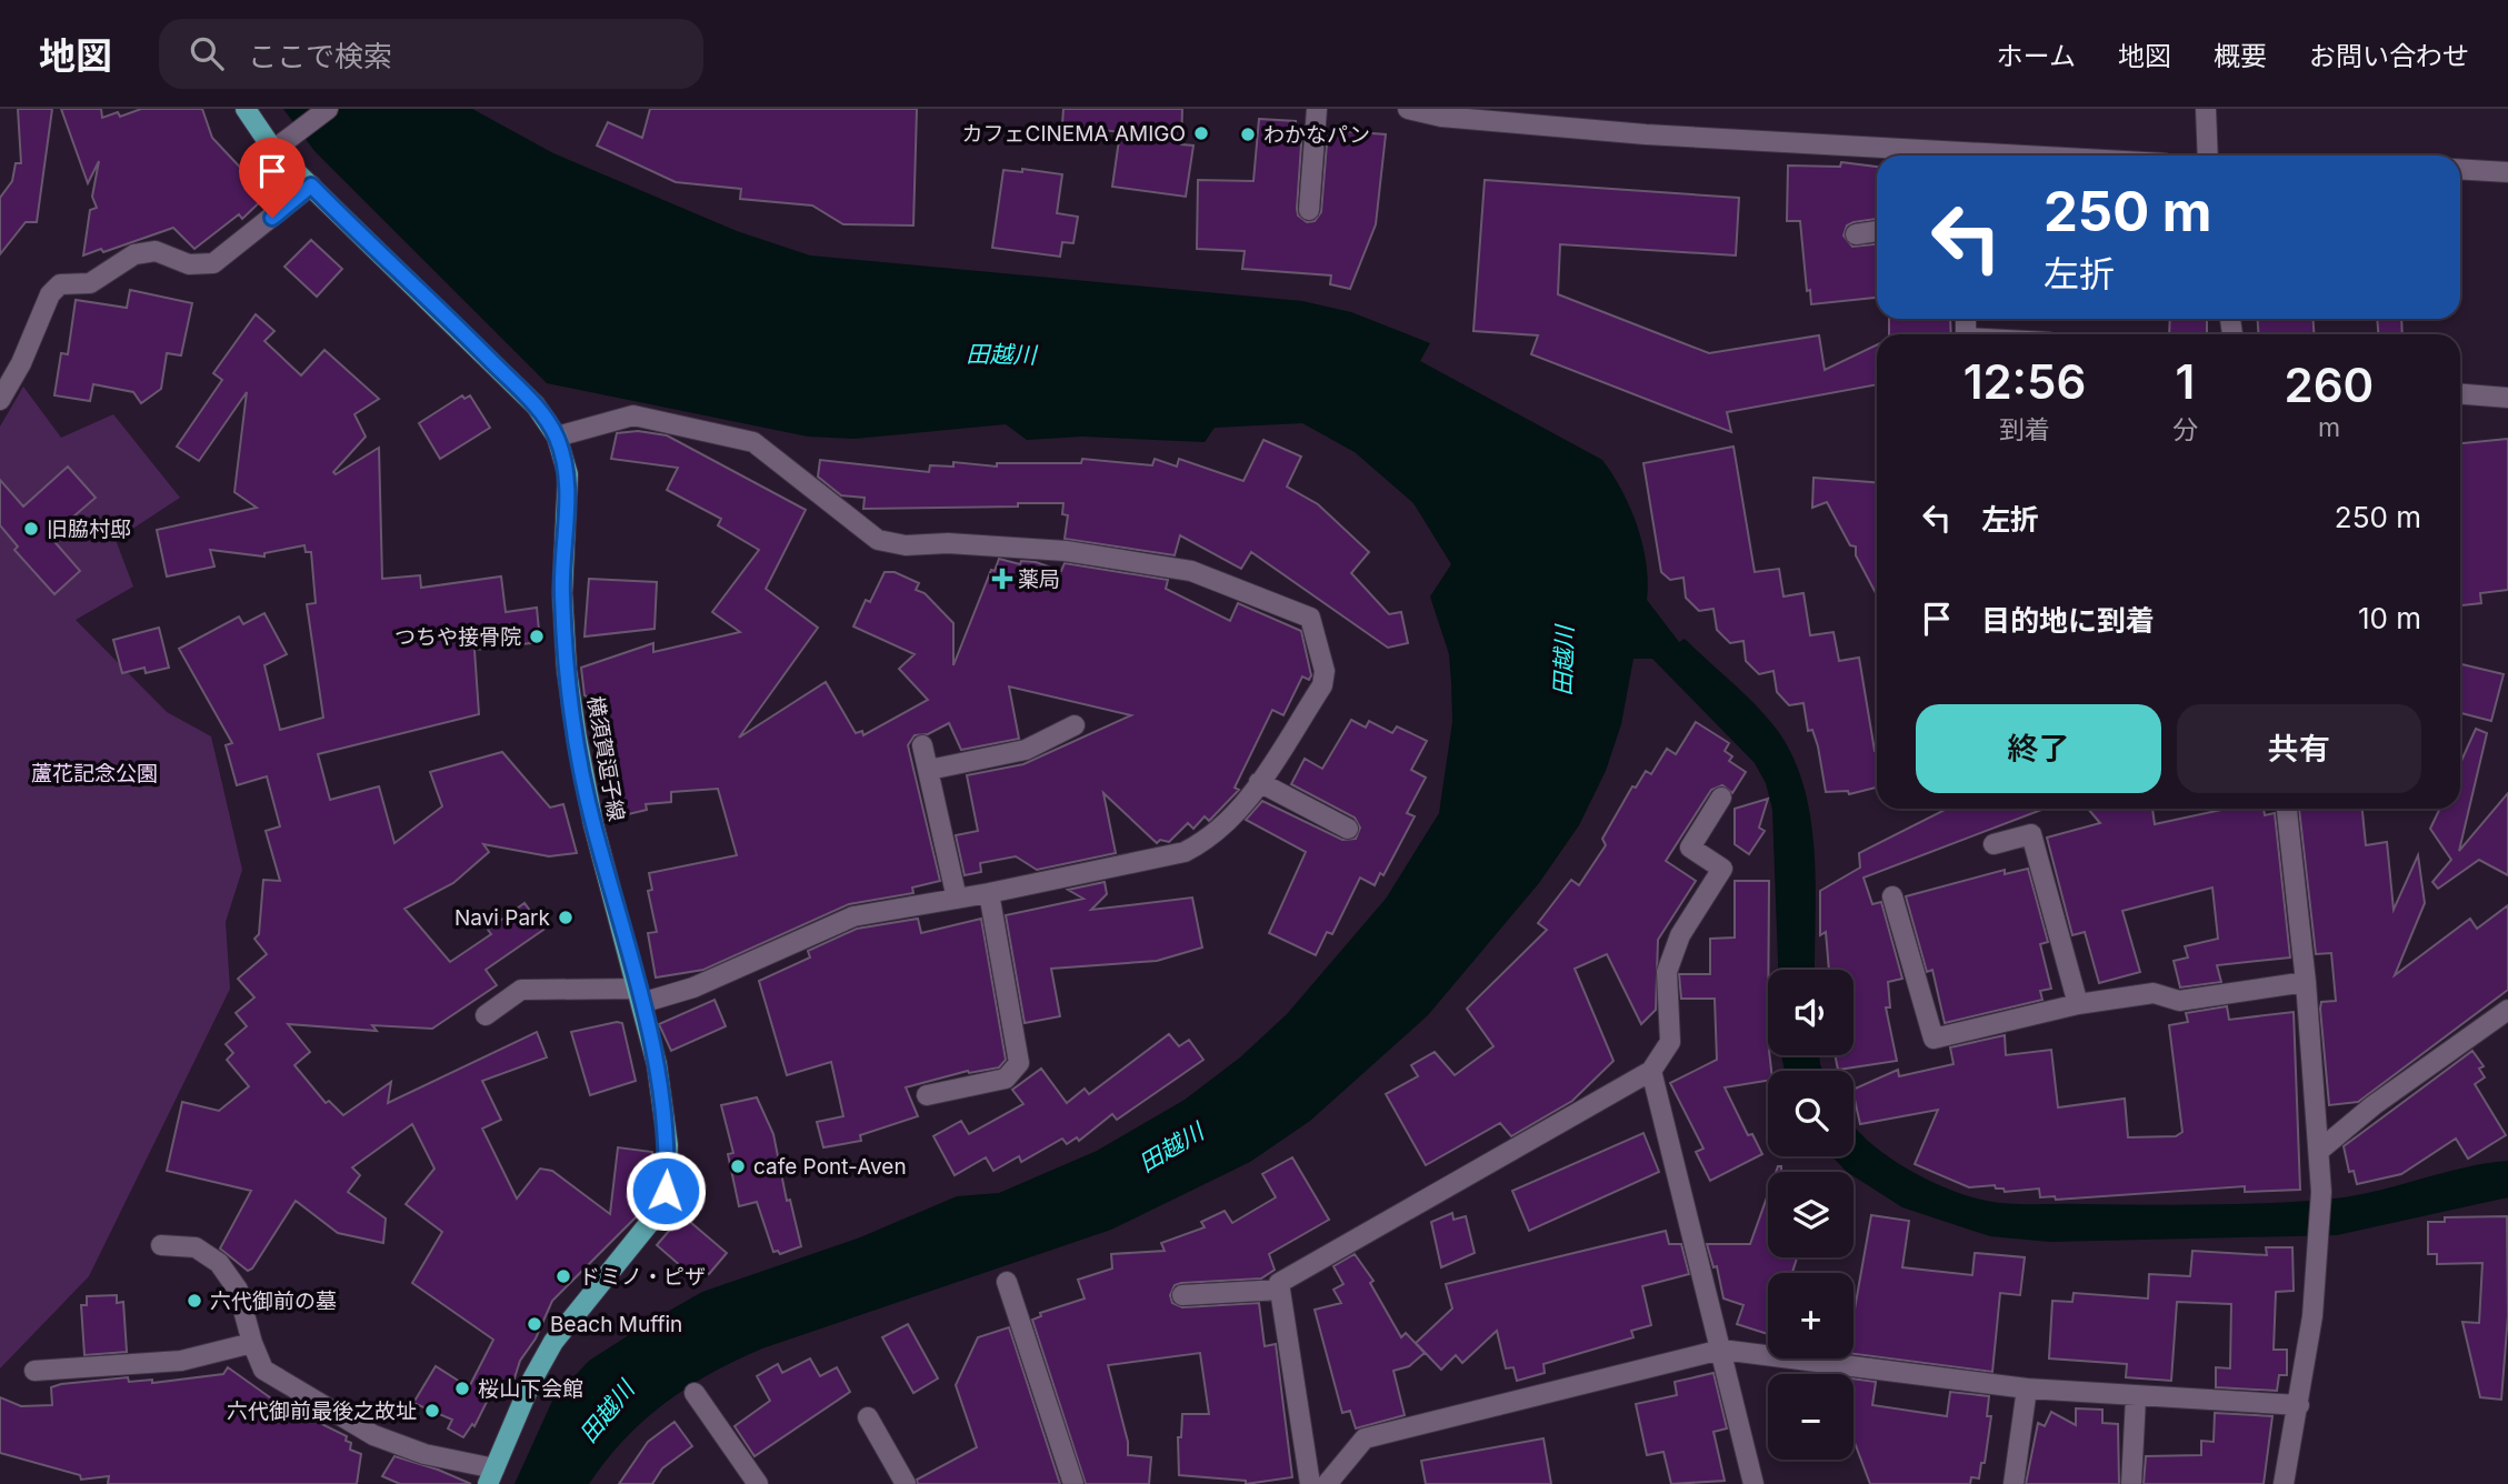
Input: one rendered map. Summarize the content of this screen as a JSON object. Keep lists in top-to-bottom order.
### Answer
{
  "streets": {
    "main road": ["横須賀逗子線"]
  },
  "water": ["田越川"],
  "parks": ["蘆花記念公園"],
  "places": {
    "other": [
      "カフェCINEMA AMIGO",
      "わかなパン",
      "旧脇村邸",
      "つちや接骨院",
      "Navi Park",
      "cafe Pont-Aven",
      "ドミノ・ピザ",
      "六代御前の墓",
      "Beach Muffin",
      "桜山下会館",
      "六代御前最後之故址"
    ],
    "health": ["薬局"]
  },
  "page": {
    "header": "地図",
    "search": "ここで検索",
    "nav": [
      "ホーム",
      "地図",
      "概要",
      "お問い合わせ"
    ],
    "turn": ["250 m", "左折"],
    "eta": [
      "12:56",
      "到着",
      "1",
      "分",
      "260",
      "m"
    ],
    "list": [
      {
        "name": "左折",
        "value": "250 m"
      },
      {
        "name": "目的地に到着",
        "value": "10 m"
      }
    ],
    "buttons": ["終了", "共有"],
    "map_buttons": ["+", "−"]
  }
}
